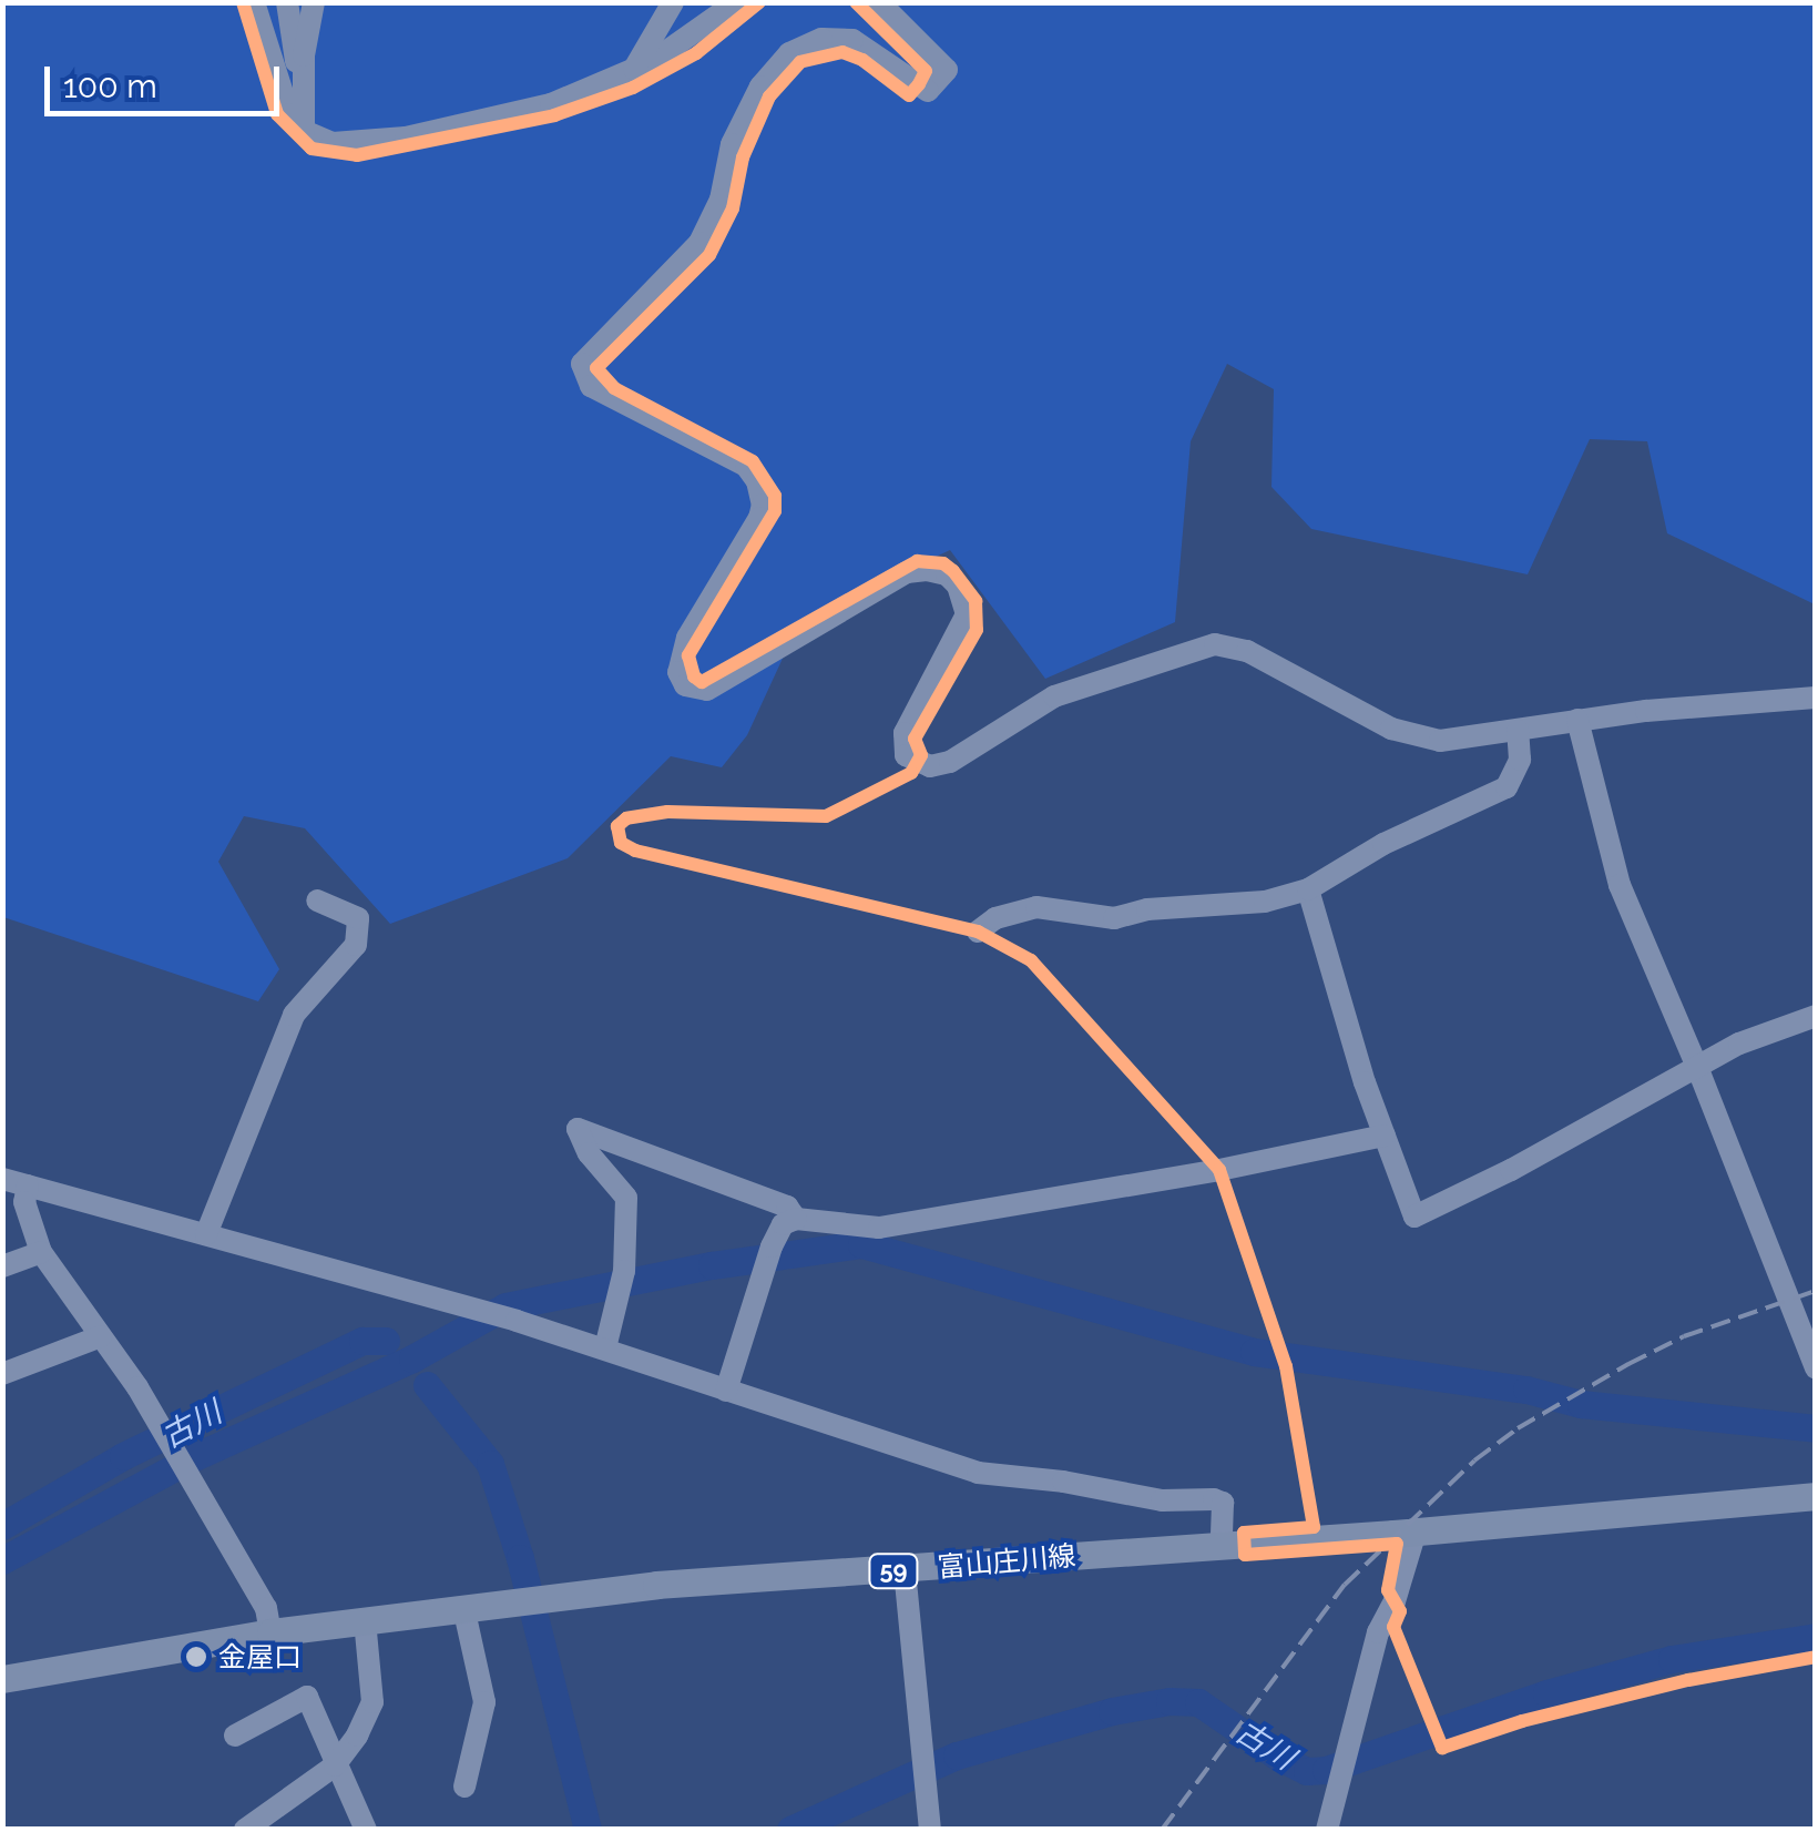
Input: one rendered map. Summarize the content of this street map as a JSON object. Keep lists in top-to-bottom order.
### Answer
{
  "streets": {
    "main road": ["富山庄川線", "59"]
  },
  "water": ["古川"],
  "places": ["金屋口"],
  "scale_bar": "100 m"
}
